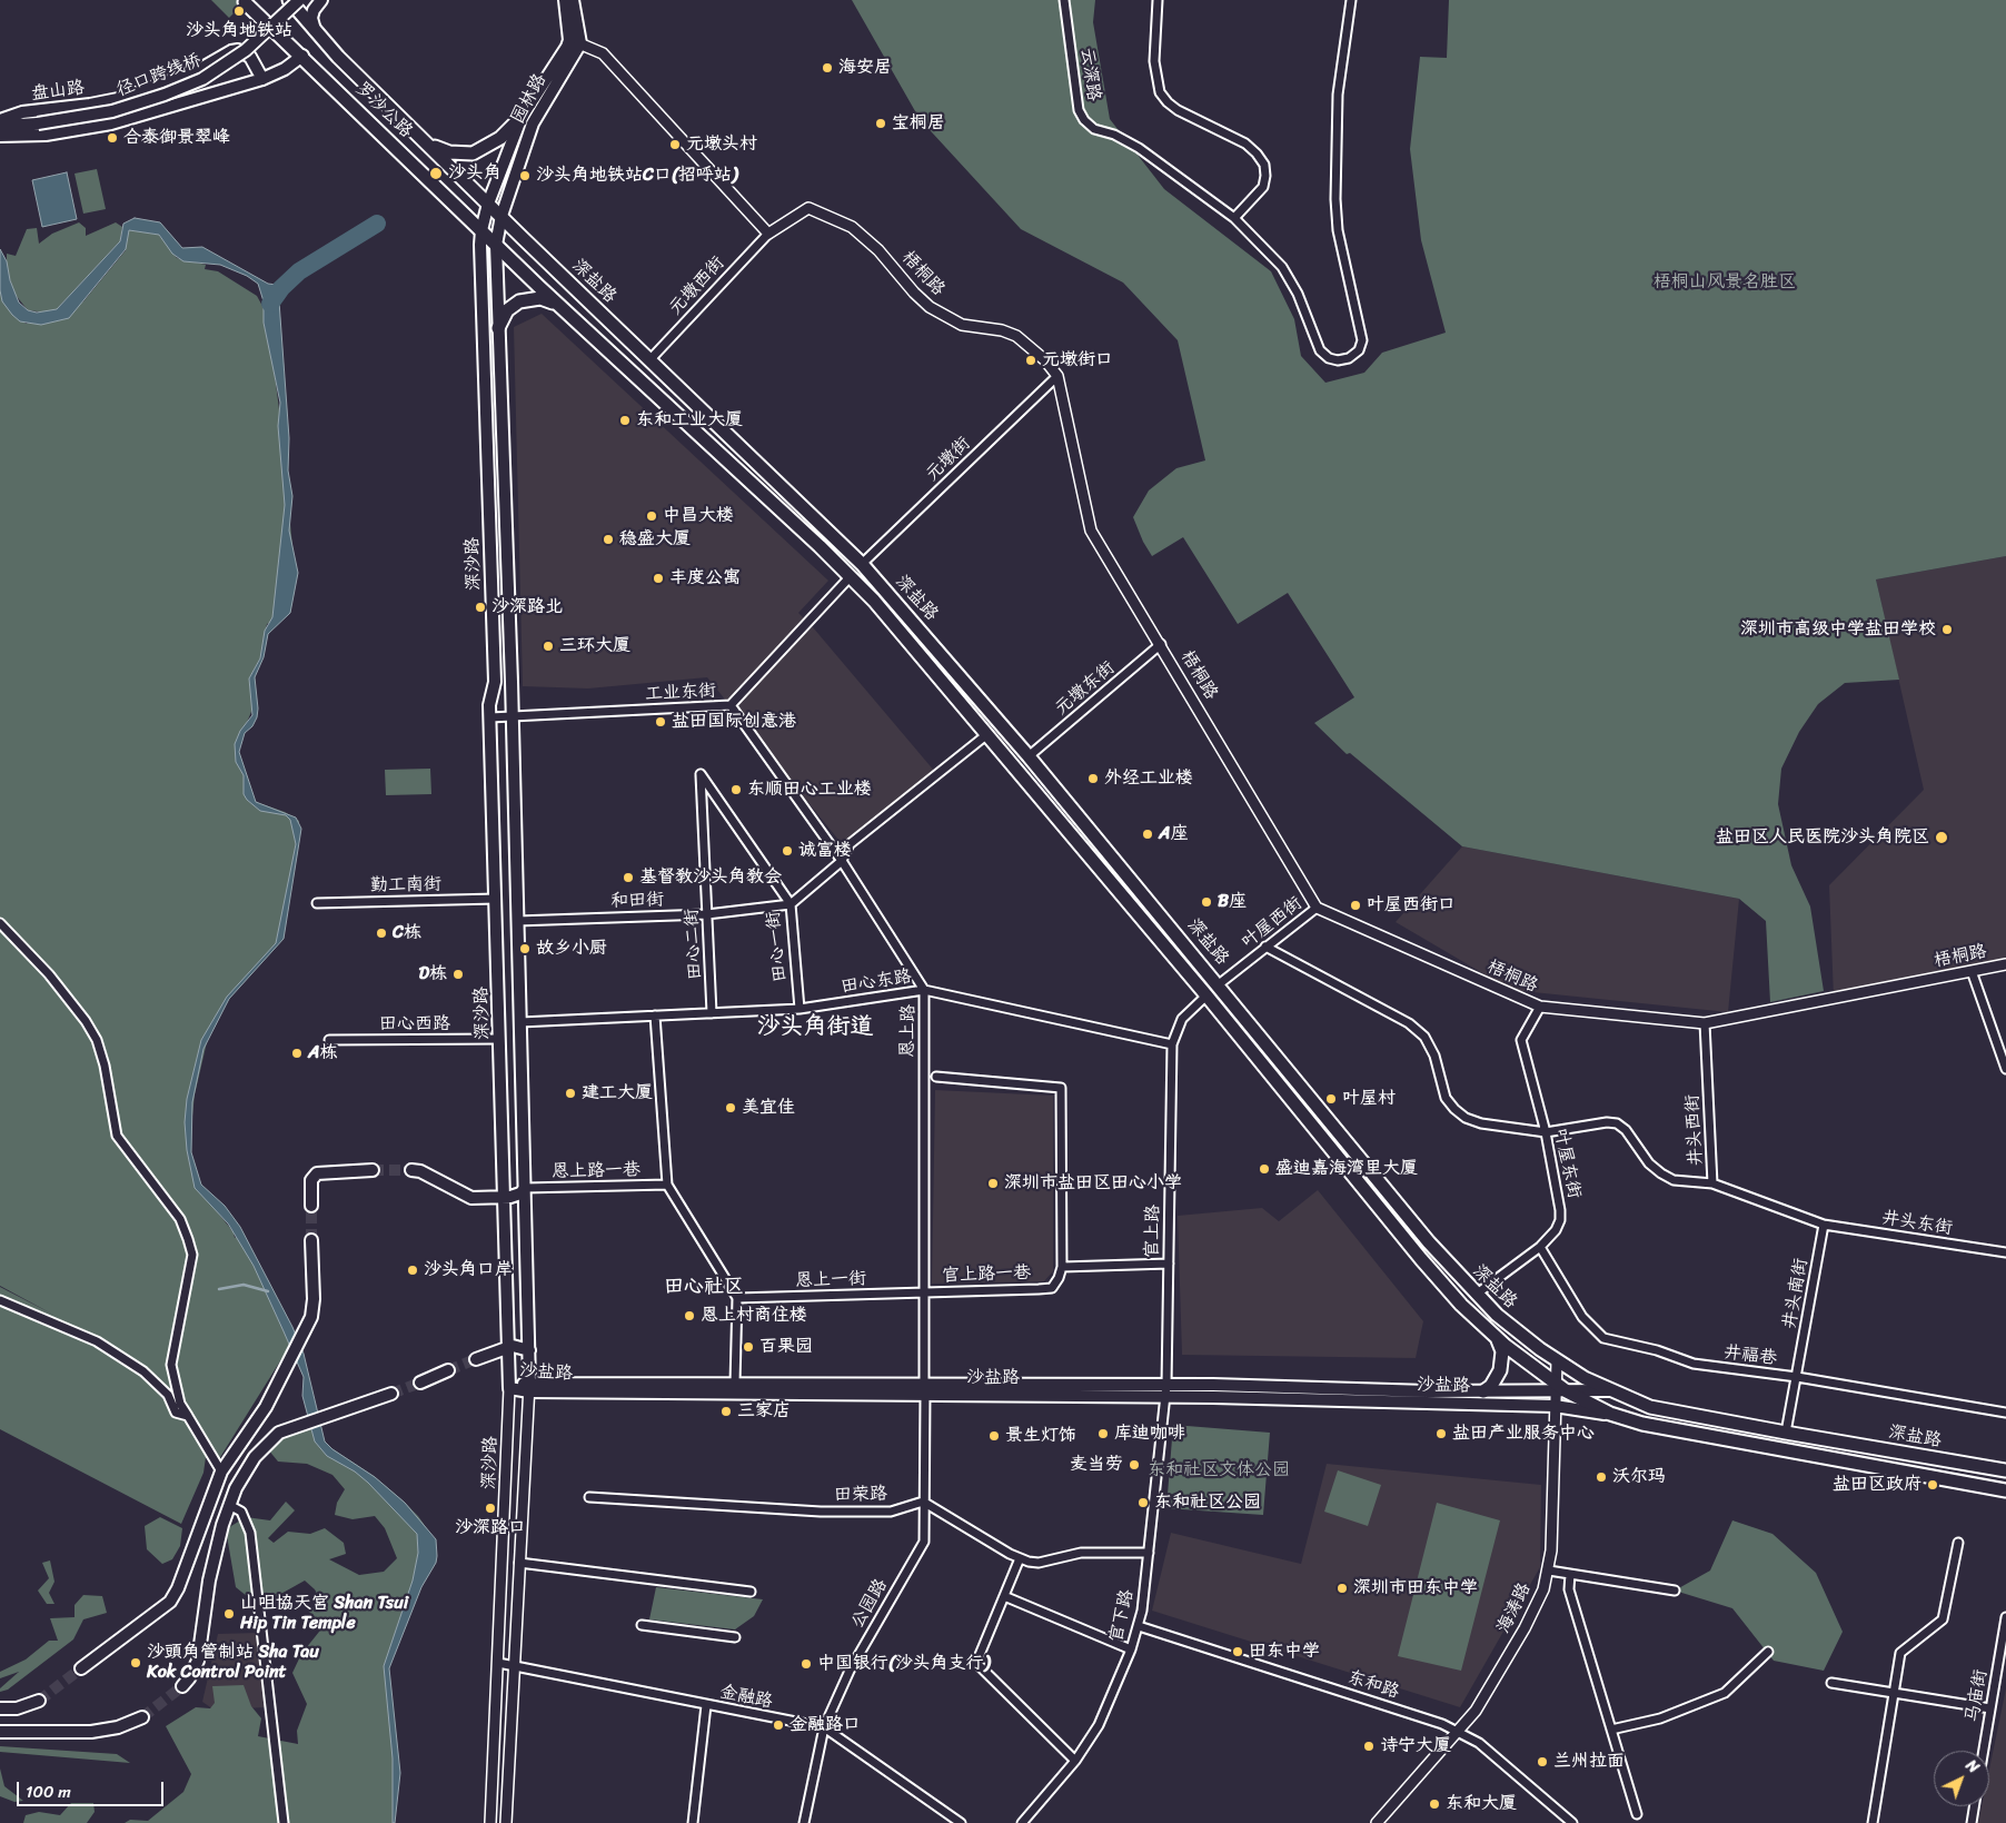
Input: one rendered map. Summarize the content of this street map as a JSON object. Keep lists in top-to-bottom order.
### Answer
{
  "streets": {
    "main road": [
      "径口跨线桥",
      "盘山路",
      "园林路",
      "罗沙公路",
      "深盐路",
      "深沙路",
      "沙盐路"
    ],
    "street": [
      "云深路",
      "梧桐路",
      "元墩西街",
      "元墩街",
      "元墩东街",
      "工业东街",
      "勤工南街",
      "和田街",
      "叶屋西街",
      "田心二街",
      "田心一街",
      "田心东路",
      "田心西路",
      "恩上路",
      "井头西街",
      "叶屋东街",
      "恩上路一巷",
      "井头东街",
      "官上路",
      "官上路一巷",
      "恩上一街",
      "井头南街",
      "井福巷",
      "田荣路",
      "公园路",
      "海涛路",
      "官下路",
      "东和路",
      "马庙街",
      "金融路"
    ]
  },
  "crossings": [
    ["径口跨线桥", "盘山路"],
    ["园林路", "罗沙公路"],
    ["园林路", "深盐路"],
    ["园林路", "深沙路"],
    ["罗沙公路", "深盐路"],
    ["罗沙公路", "深沙路"],
    ["梧桐路", "元墩西街"],
    ["梧桐路", "元墩街"],
    ["梧桐路", "元墩东街"],
    ["梧桐路", "叶屋西街"],
    ["梧桐路", "井头西街"],
    ["梧桐路", "叶屋东街"],
    ["深盐路", "元墩西街"],
    ["深盐路", "元墩街"],
    ["深盐路", "深沙路"],
    ["深盐路", "元墩东街"],
    ["深盐路", "工业东街"],
    ["深盐路", "叶屋西街"],
    ["深盐路", "叶屋东街"],
    ["深盐路", "井头南街"],
    ["深盐路", "沙盐路"],
    ["深盐路", "海涛路"],
    ["深沙路", "工业东街"],
    ["深沙路", "勤工南街"],
    ["深沙路", "和田街"],
    ["深沙路", "田心东路"],
    ["深沙路", "田心西路"],
    ["深沙路", "恩上路一巷"],
    ["深沙路", "沙盐路"],
    ["深沙路", "金融路"],
    ["工业东街", "恩上路"],
    ["和田街", "田心二街"],
    ["和田街", "田心一街"],
    ["田心二街", "田心一街"],
    ["田心二街", "田心东路"],
    ["田心一街", "田心东路"],
    ["田心东路", "恩上路"],
    ["田心东路", "恩上路一巷"],
    ["田心东路", "官上路"],
    ["恩上路", "官上路一巷"],
    ["恩上路", "恩上一街"],
    ["恩上路", "沙盐路"],
    ["恩上路", "公园路"],
    ["井头西街", "井头东街"],
    ["井头西街", "井头南街"],
    ["叶屋东街", "井福巷"],
    ["恩上路一巷", "恩上一街"],
    ["井头东街", "井头南街"],
    ["官上路", "沙盐路"],
    ["官上路", "官下路"],
    ["官上路一巷", "恩上一街"],
    ["井头南街", "井福巷"],
    ["沙盐路", "公园路"],
    ["沙盐路", "海涛路"],
    ["沙盐路", "官下路"],
    ["田荣路", "公园路"],
    ["公园路", "金融路"],
    ["海涛路", "东和路"],
    ["官下路", "东和路"]
  ],
  "districts": ["沙头角街道", "田心社区"],
  "parks": ["梧桐山风景名胜区", "东和社区文体公园"],
  "places": [
    "沙头角地铁站",
    "海安居",
    "宝桐居",
    "合泰御景翠峰",
    "元墩头村",
    "沙头角",
    "沙头角地铁站C口(招呼站)",
    "元墩街口",
    "东和工业大厦",
    "中昌大楼",
    "稳盛大厦",
    "丰度公寓",
    "沙深路北",
    "深圳市高级中学盐田学校",
    "三环大厦",
    "盐田国际创意港",
    "外经工业楼",
    "东顺田心工业楼",
    "A座",
    "盐田区人民医院沙头角院区",
    "诚富楼",
    "基督教沙头角教会",
    "B座",
    "叶屋西街口",
    "C栋",
    "故乡小厨",
    "D栋",
    "A栋",
    "建工大厦",
    "叶屋村",
    "美宜佳",
    "盛迪嘉海湾里大厦",
    "深圳市盐田区田心小学",
    "沙头角口岸",
    "恩上村商住楼",
    "百果园",
    "三家店",
    "库迪咖啡",
    "盐田产业服务中心",
    "景生灯饰",
    "麦当劳",
    "沃尔玛",
    "盐田区政府",
    "东和社区公园",
    "沙深路口",
    "深圳市田东中学",
    "山咀協天宮 Shan Tsui Hip Tin Temple",
    "田东中学",
    "沙頭角管制站 Sha Tau Kok Control Point",
    "中国银行(沙头角支行)",
    "金融路口",
    "诗宁大厦",
    "兰州拉面",
    "东和大厦"
  ],
  "scale_bar": "100 m",
  "north": "top right"
}
